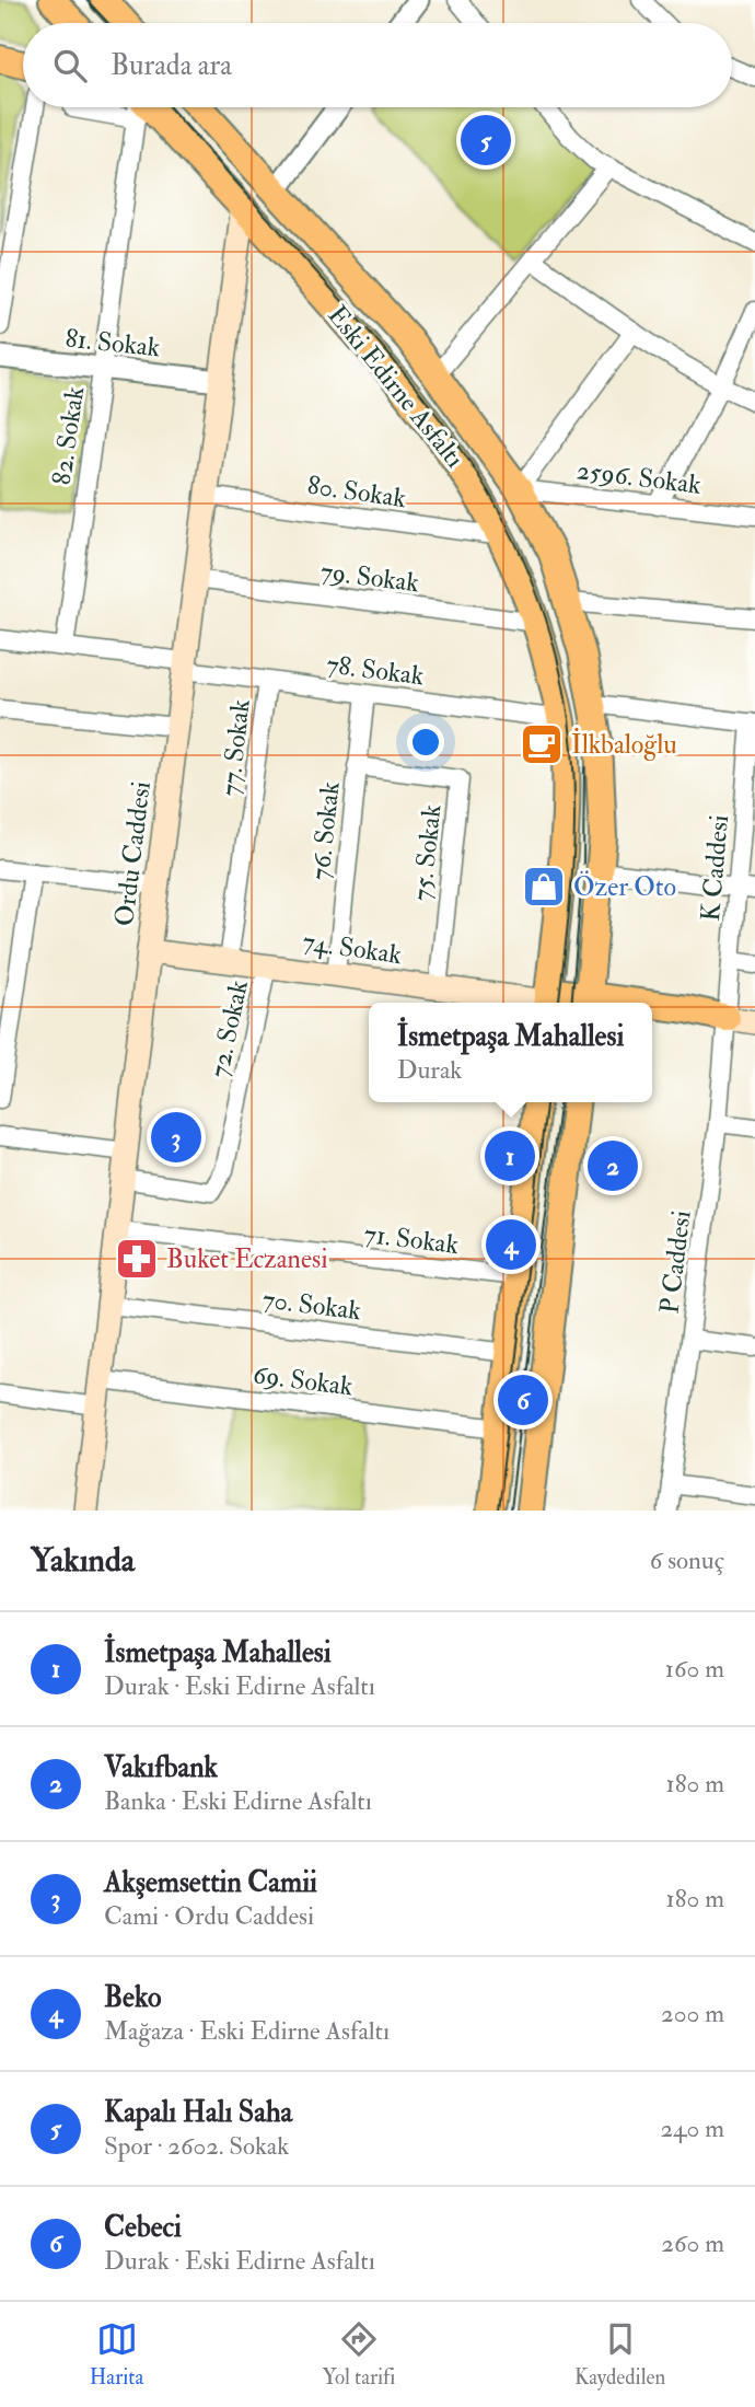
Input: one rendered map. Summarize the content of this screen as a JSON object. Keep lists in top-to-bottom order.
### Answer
{
  "streets": {
    "main road": ["Eski Edirne Asfaltı", "Ordu Caddesi", "74. Sokak"],
    "street": [
      "81. Sokak",
      "82. Sokak",
      "2596. Sokak",
      "80. Sokak",
      "79. Sokak",
      "78. Sokak",
      "77. Sokak",
      "76. Sokak",
      "75. Sokak",
      "K Caddesi",
      "72. Sokak",
      "71. Sokak",
      "P Caddesi",
      "70. Sokak",
      "69. Sokak"
    ]
  },
  "crossings": [
    ["81. Sokak", "82. Sokak"],
    ["81. Sokak", "Ordu Caddesi"],
    ["Eski Edirne Asfaltı", "2596. Sokak"],
    ["Eski Edirne Asfaltı", "80. Sokak"],
    ["Eski Edirne Asfaltı", "79. Sokak"],
    ["Eski Edirne Asfaltı", "78. Sokak"],
    ["Eski Edirne Asfaltı", "Ordu Caddesi"],
    ["Eski Edirne Asfaltı", "74. Sokak"],
    ["82. Sokak", "78. Sokak"],
    ["80. Sokak", "Ordu Caddesi"],
    ["79. Sokak", "Ordu Caddesi"],
    ["78. Sokak", "77. Sokak"],
    ["78. Sokak", "76. Sokak"],
    ["78. Sokak", "Ordu Caddesi"],
    ["77. Sokak", "74. Sokak"],
    ["76. Sokak", "75. Sokak"],
    ["76. Sokak", "74. Sokak"],
    ["75. Sokak", "74. Sokak"],
    ["Ordu Caddesi", "74. Sokak"],
    ["Ordu Caddesi", "72. Sokak"],
    ["Ordu Caddesi", "71. Sokak"],
    ["Ordu Caddesi", "70. Sokak"],
    ["Ordu Caddesi", "69. Sokak"],
    ["K Caddesi", "P Caddesi"],
    ["74. Sokak", "72. Sokak"]
  ],
  "places": {
    "cafe": ["İlkbaloğlu"],
    "shop": ["Özer Oto"],
    "pharmacy": ["Buket Eczanesi"]
  },
  "page": {
    "search": "Burada ara",
    "pins": [
      "5",
      "3",
      "1",
      "2",
      "4",
      "6"
    ],
    "popup": ["İsmetpaşa Mahallesi", "Durak"],
    "heading": ["Yakında", "6 sonuç"],
    "list": [
      {
        "mark": "1",
        "name": "İsmetpaşa Mahallesi",
        "note": "Durak · Eski Edirne Asfaltı",
        "value": "160 m"
      },
      {
        "mark": "2",
        "name": "Vakıfbank",
        "note": "Banka · Eski Edirne Asfaltı",
        "value": "180 m"
      },
      {
        "mark": "3",
        "name": "Akşemsettin Camii",
        "note": "Cami · Ordu Caddesi",
        "value": "180 m"
      },
      {
        "mark": "4",
        "name": "Beko",
        "note": "Mağaza · Eski Edirne Asfaltı",
        "value": "200 m"
      },
      {
        "mark": "5",
        "name": "Kapalı Halı Saha",
        "note": "Spor · 2602. Sokak",
        "value": "240 m"
      },
      {
        "mark": "6",
        "name": "Cebeci",
        "note": "Durak · Eski Edirne Asfaltı",
        "value": "260 m"
      }
    ],
    "nav": ["Harita", "Yol tarifi", "Kaydedilen"]
  }
}
